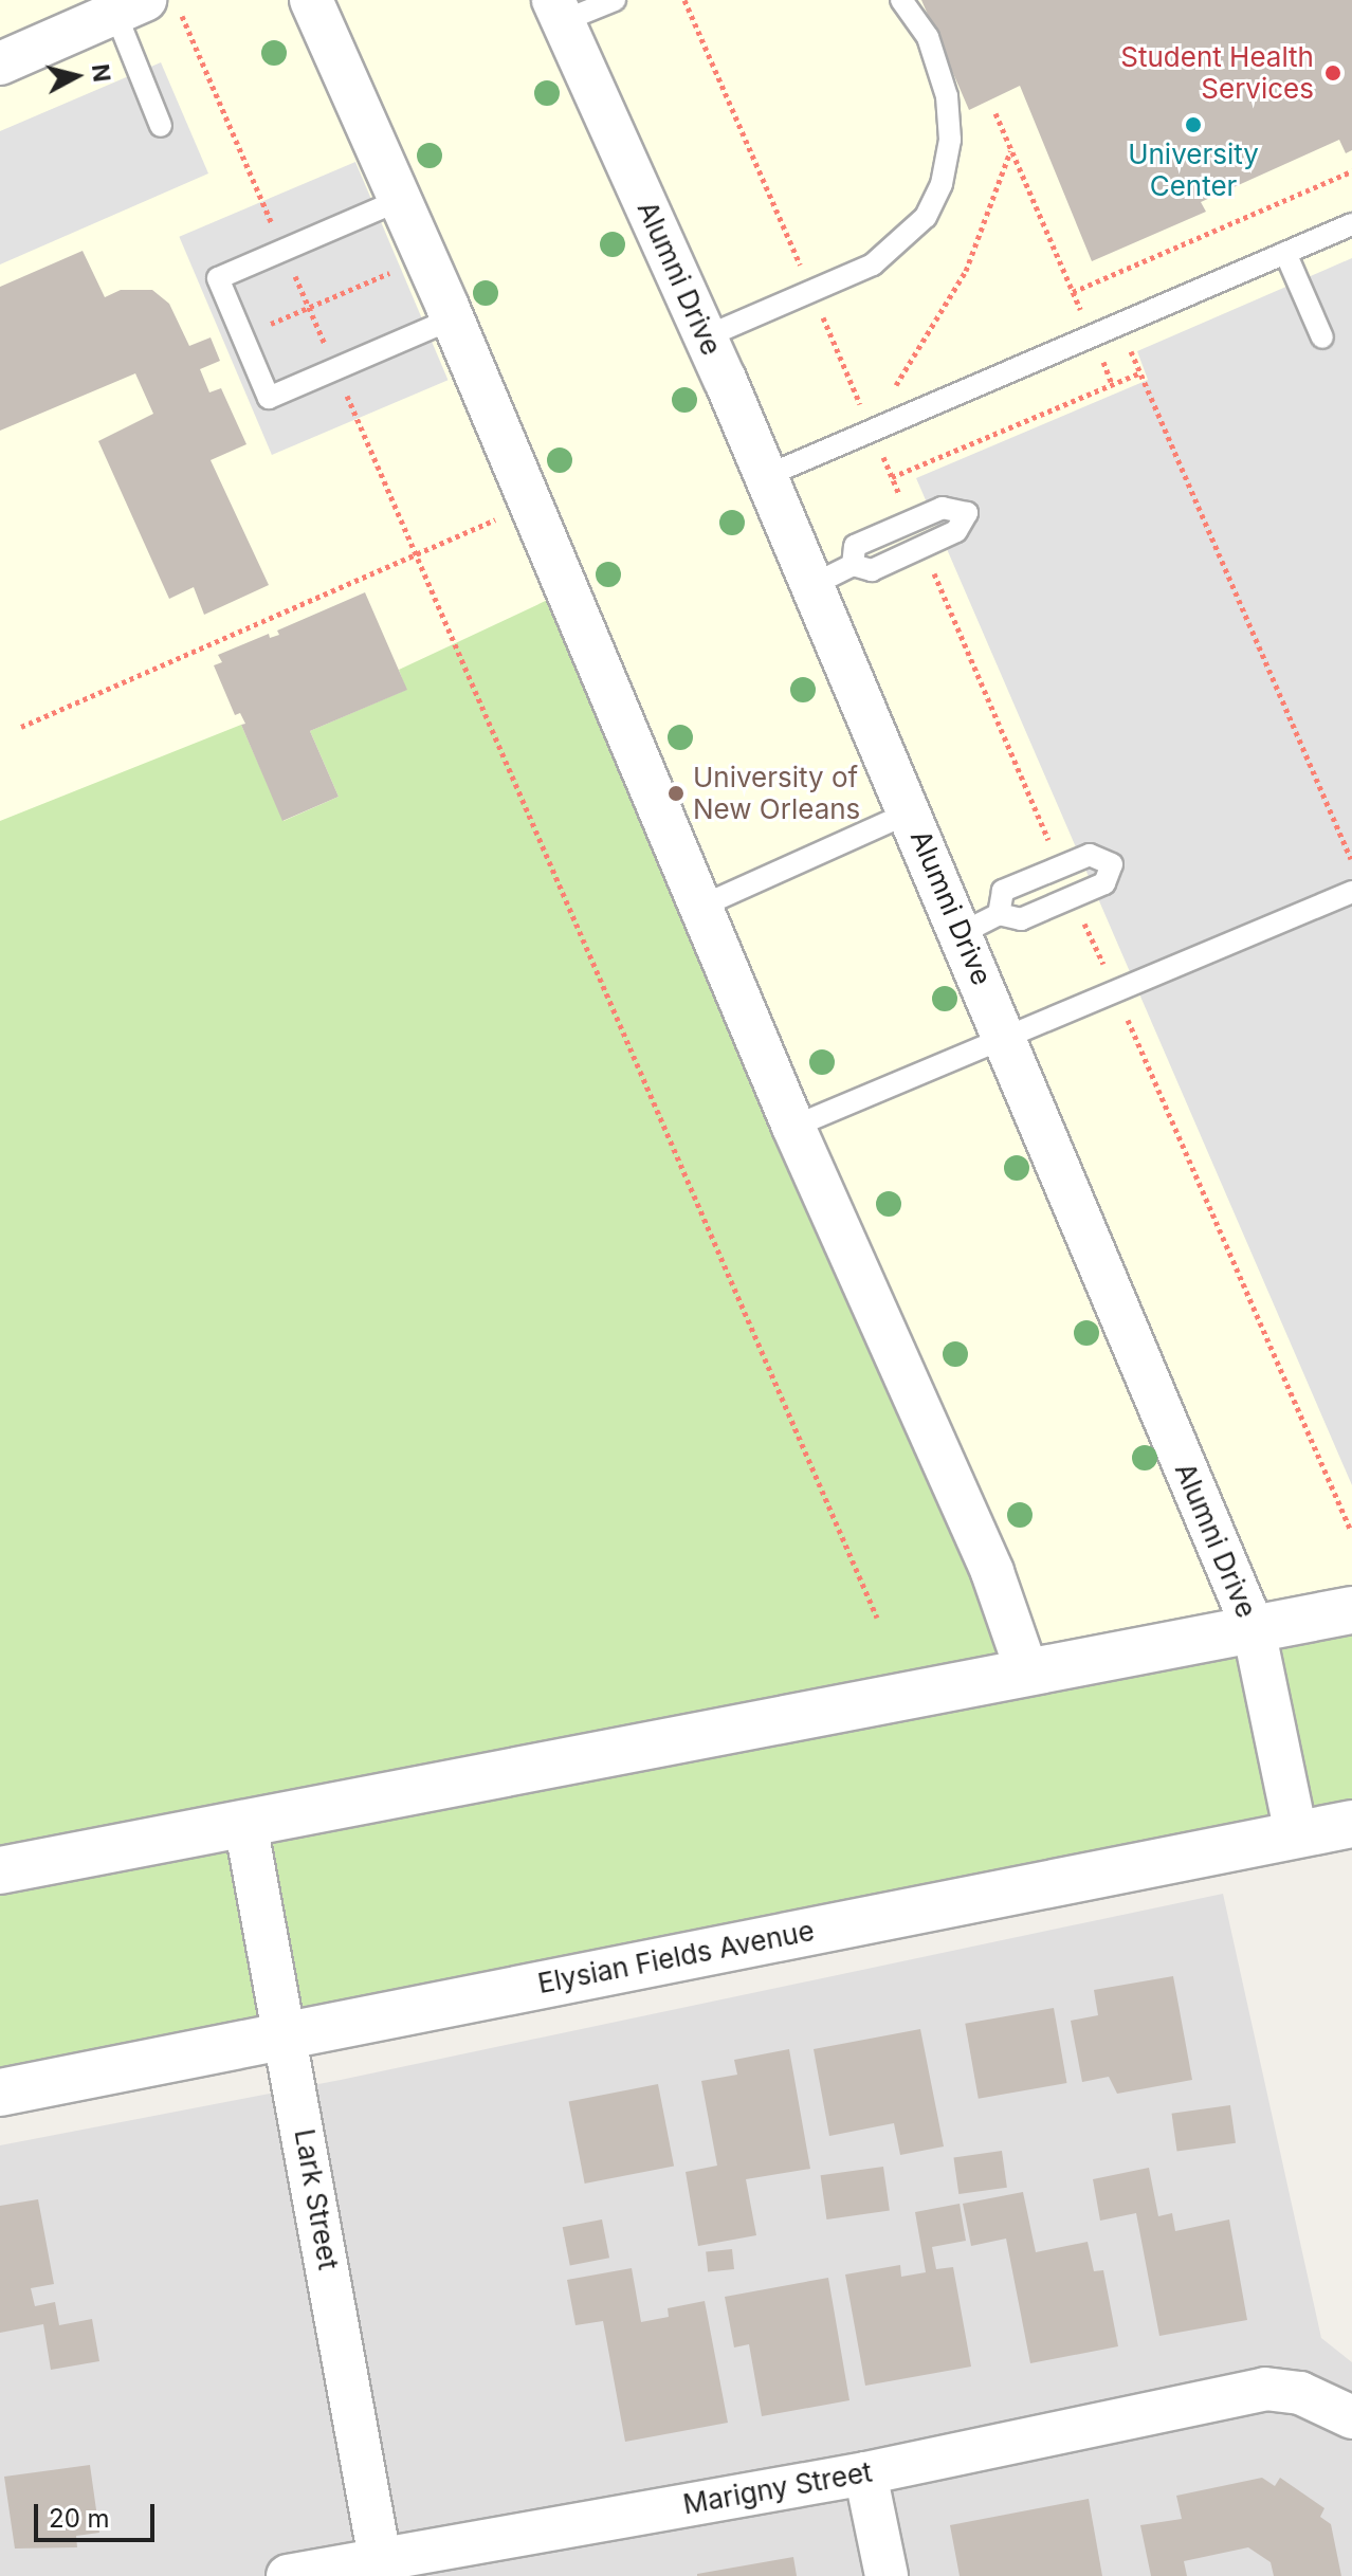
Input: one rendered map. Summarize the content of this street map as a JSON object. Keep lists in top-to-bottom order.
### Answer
{
  "streets": {
    "street": [
      "Alumni Drive",
      "Elysian Fields Avenue",
      "Lark Street",
      "Marigny Street"
    ]
  },
  "crossings": [
    ["Alumni Drive", "Elysian Fields Avenue"],
    ["Elysian Fields Avenue", "Lark Street"],
    ["Lark Street", "Marigny Street"]
  ],
  "places": ["Student Health Services", "University Center", "University of New Orleans"],
  "scale_bar": "20 m",
  "north": "right"
}
